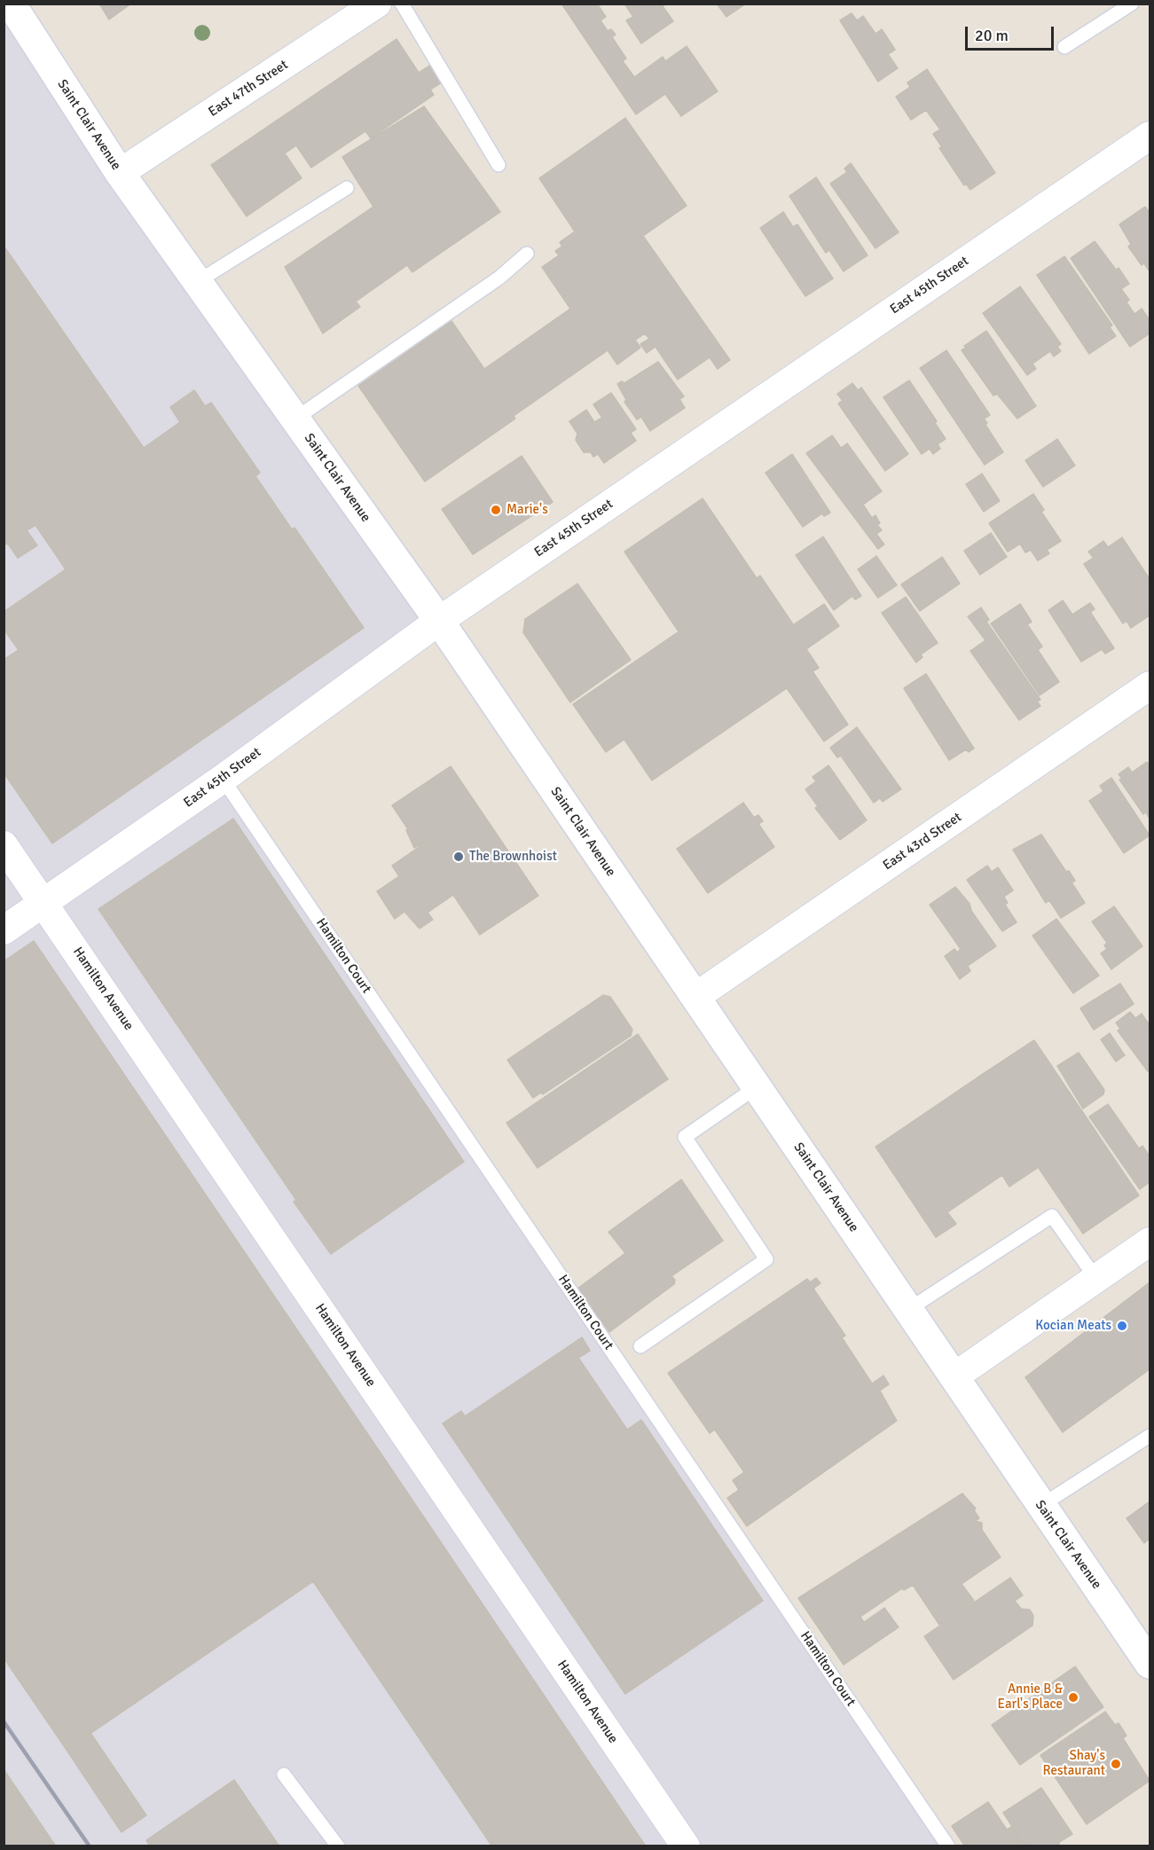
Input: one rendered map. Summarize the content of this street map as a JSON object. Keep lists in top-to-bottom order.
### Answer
{
  "streets": {
    "main road": ["Saint Clair Avenue"],
    "street": [
      "East 47th Street",
      "East 45th Street",
      "East 43rd Street",
      "Hamilton Avenue"
    ],
    "lane": ["Hamilton Court"]
  },
  "crossings": [
    ["East 47th Street", "Saint Clair Avenue"],
    ["Saint Clair Avenue", "East 45th Street"],
    ["Saint Clair Avenue", "East 43rd Street"],
    ["East 45th Street", "Hamilton Court"],
    ["East 45th Street", "Hamilton Avenue"]
  ],
  "places": [
    "Marie's",
    "The Brownhoist",
    "Kocian Meats",
    "Annie B & Earl's Place",
    "Shay's Restaurant"
  ],
  "scale_bar": "20 m"
}
